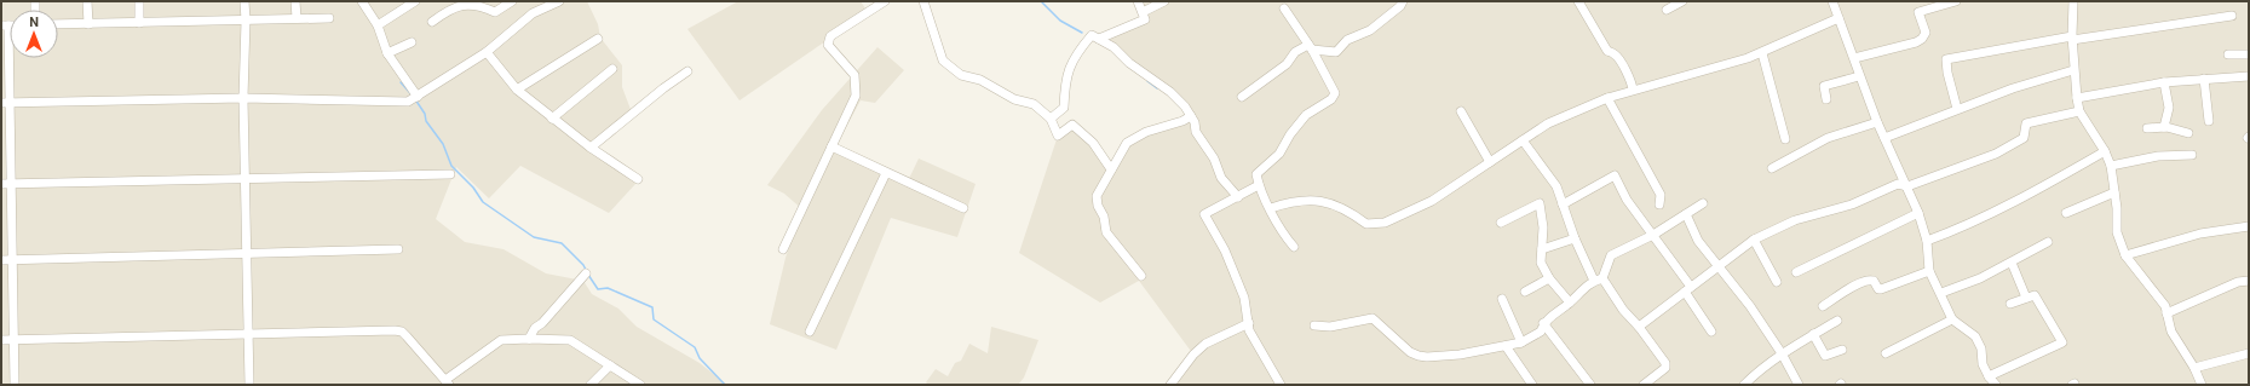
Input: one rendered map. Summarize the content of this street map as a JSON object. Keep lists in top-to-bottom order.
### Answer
{
  "north": "top"
}
